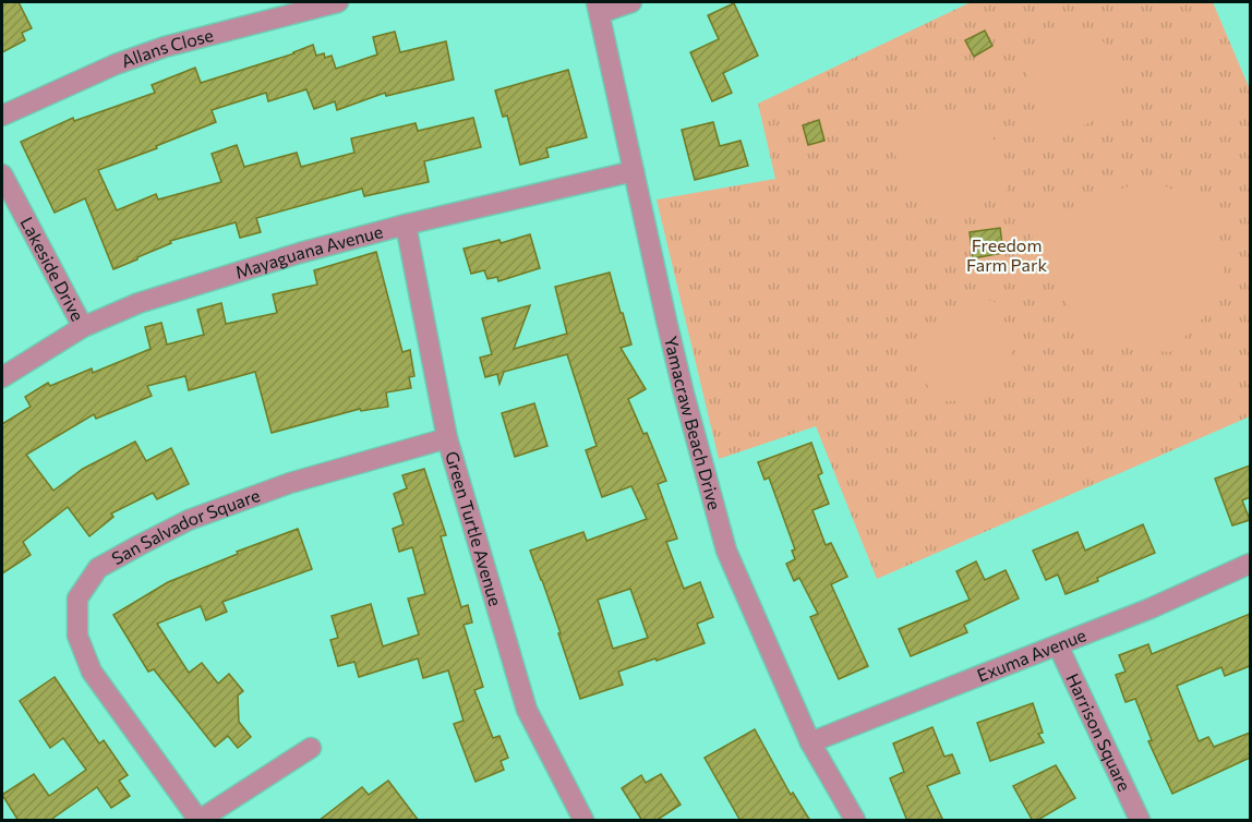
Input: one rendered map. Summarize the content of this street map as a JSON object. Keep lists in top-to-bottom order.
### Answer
{
  "streets": {
    "street": [
      "Allans Close",
      "Mayaguana Avenue",
      "Lakeside Drive",
      "Yamacraw Beach Drive",
      "San Salvador Square",
      "Green Turtle Avenue",
      "Exuma Avenue",
      "Harrison Square"
    ]
  },
  "crossings": [
    ["Mayaguana Avenue", "Lakeside Drive"],
    ["Mayaguana Avenue", "Yamacraw Beach Drive"],
    ["Mayaguana Avenue", "Green Turtle Avenue"],
    ["Yamacraw Beach Drive", "Exuma Avenue"],
    ["San Salvador Square", "Green Turtle Avenue"],
    ["Exuma Avenue", "Harrison Square"]
  ],
  "parks": ["Freedom Farm Park"]
}
